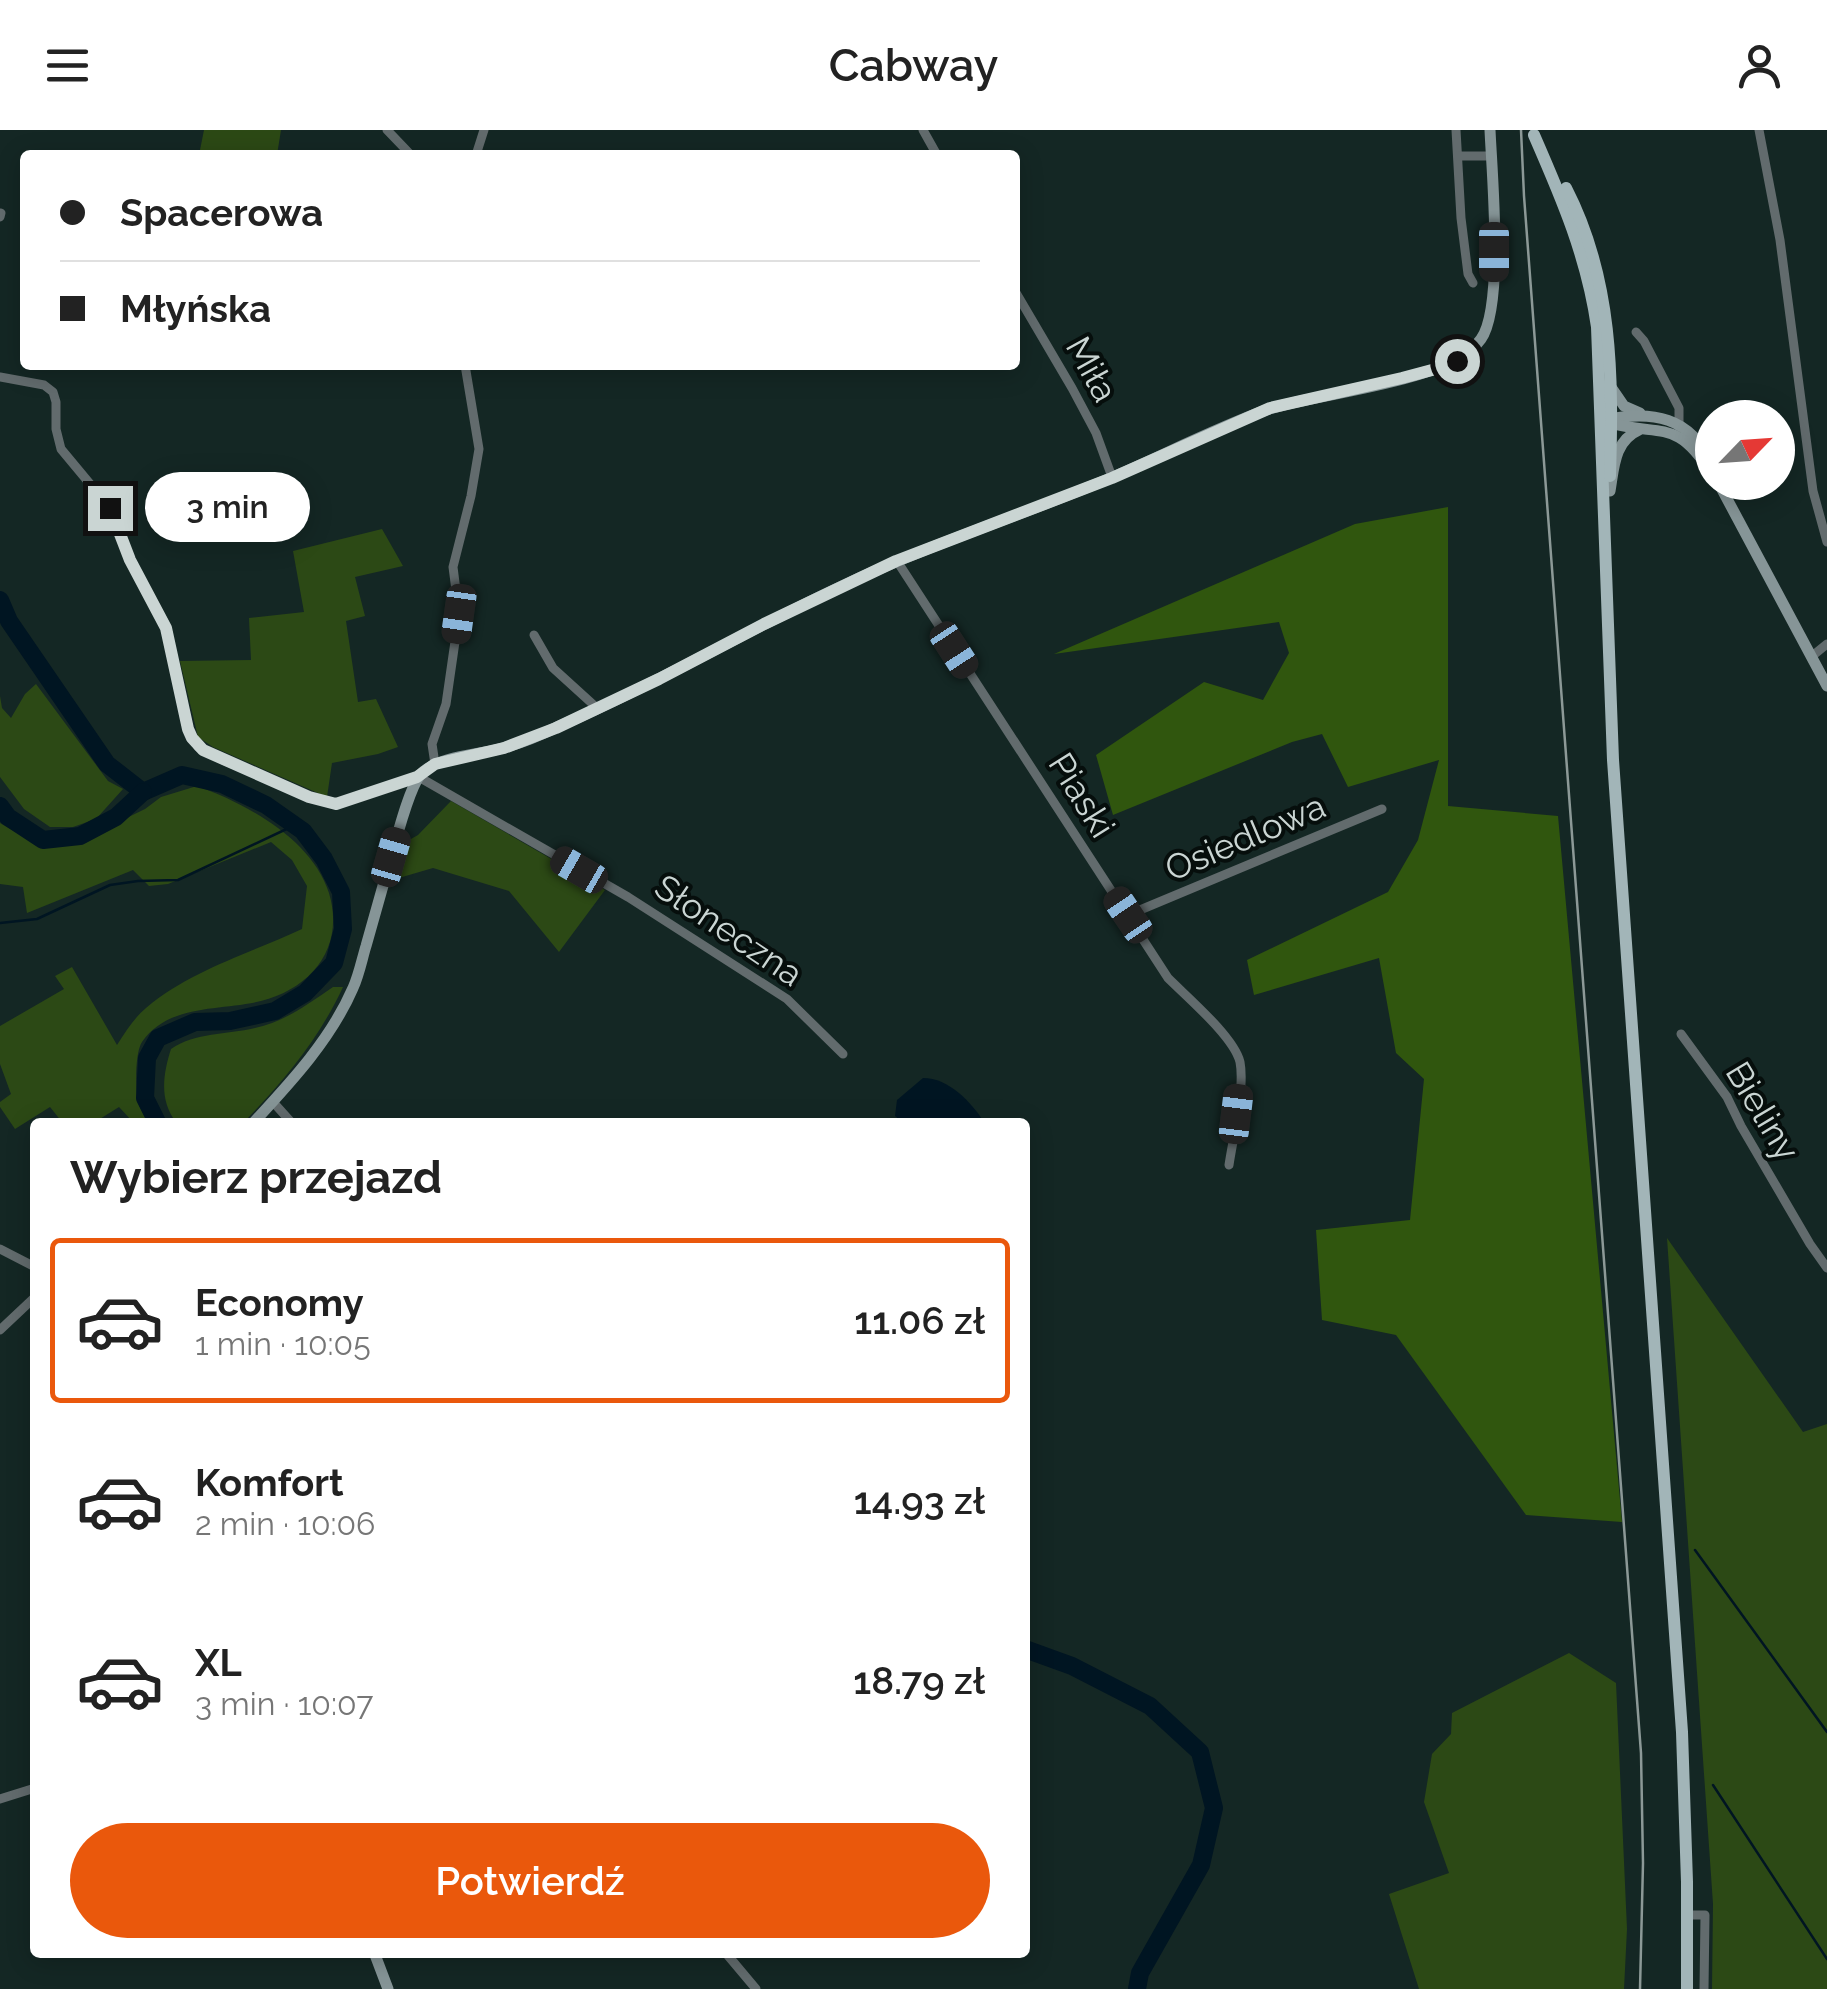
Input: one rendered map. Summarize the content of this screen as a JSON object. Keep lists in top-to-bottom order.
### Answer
{
  "streets": {
    "street": [
      "Miła",
      "Piaski",
      "Osiedlowa",
      "Słoneczna",
      "Bieliny"
    ]
  },
  "crossings": [
    ["Piaski", "Osiedlowa"]
  ],
  "north": "top right",
  "page": {
    "header": "Cabway",
    "banner": ["Spacerowa", "Młyńska"],
    "bubble": "3 min",
    "heading": "Wybierz przejazd",
    "list": [
      {
        "name": "Economy",
        "note": "1 min · 10:05",
        "value": "11.06 zł"
      },
      {
        "name": "Komfort",
        "note": "2 min · 10:06",
        "value": "14.93 zł"
      },
      {
        "name": "XL",
        "note": "3 min · 10:07",
        "value": "18.79 zł"
      }
    ],
    "buttons": "Potwierdź"
  }
}
